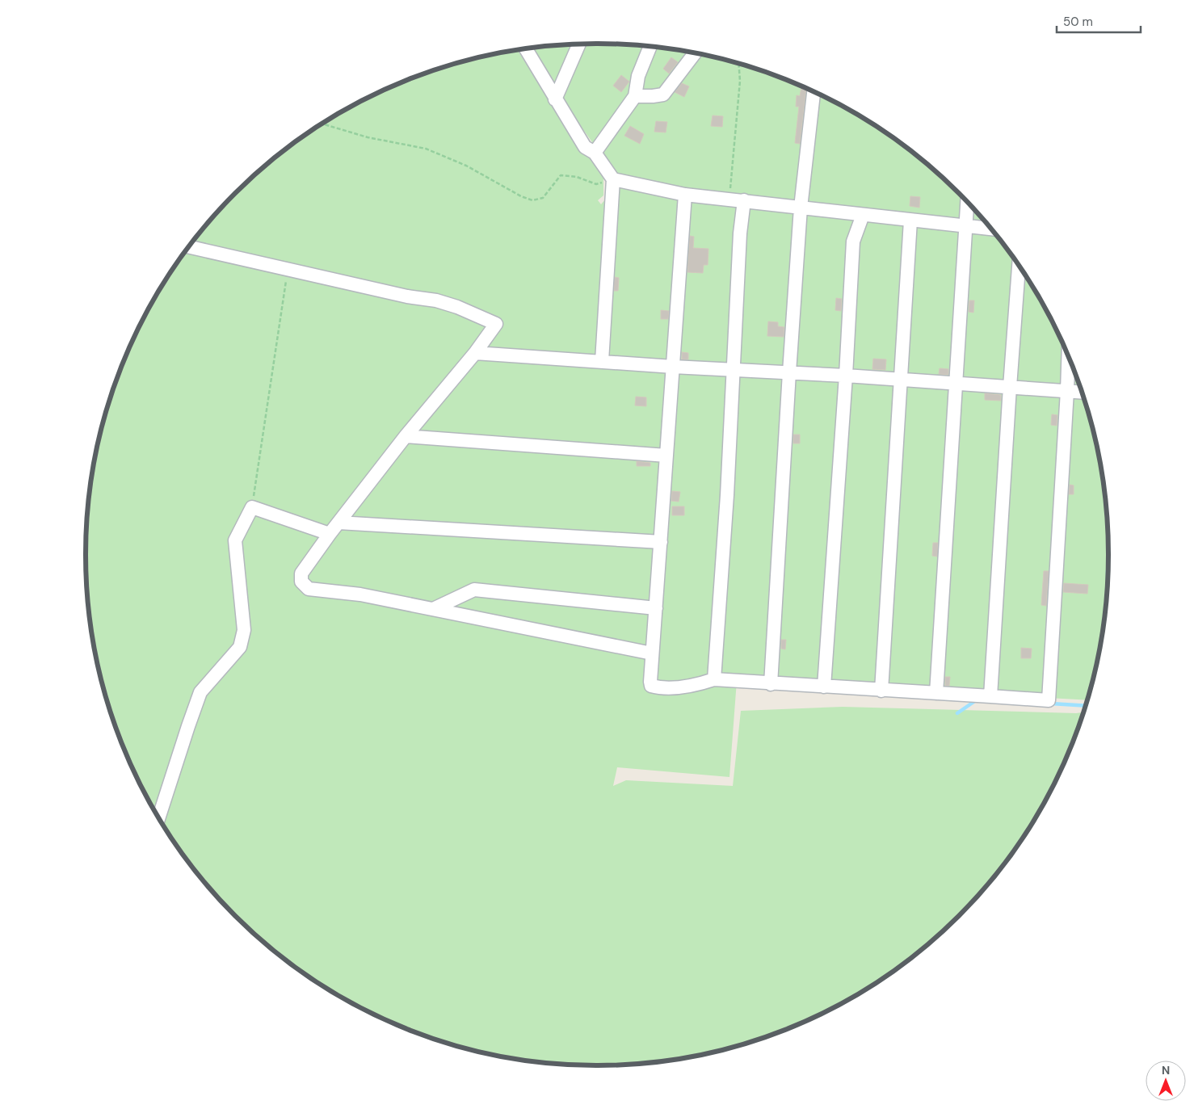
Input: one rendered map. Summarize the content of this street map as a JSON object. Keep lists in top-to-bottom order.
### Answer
{
  "scale_bar": "50 m",
  "north": "top"
}
